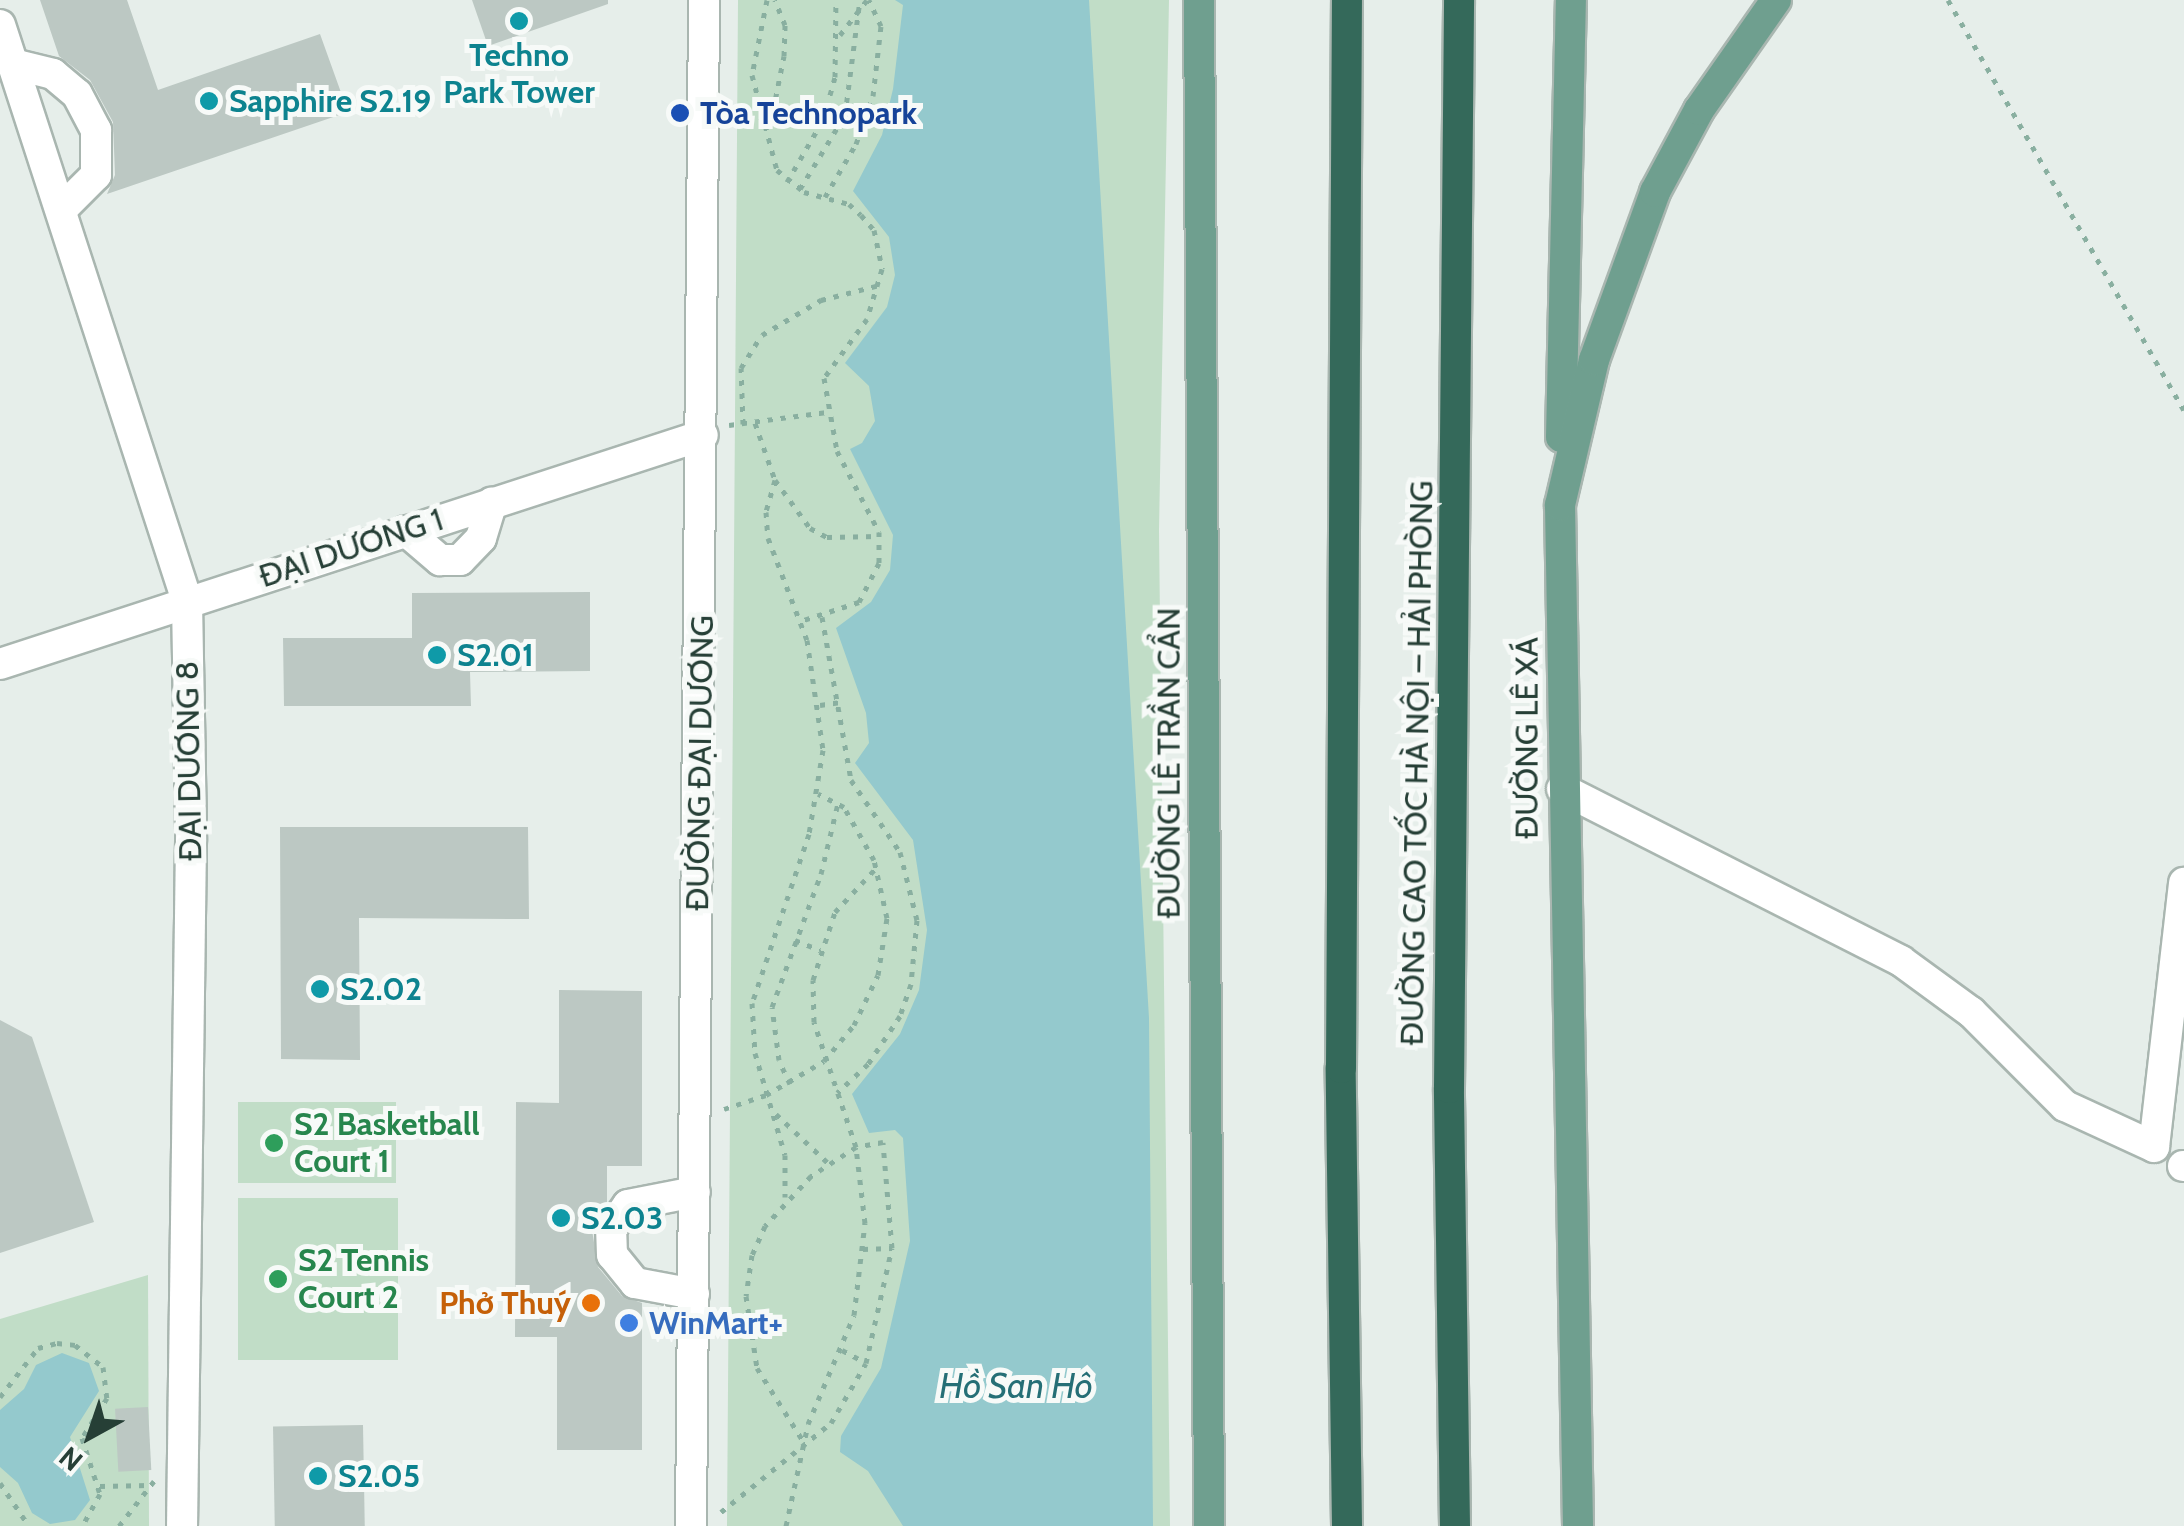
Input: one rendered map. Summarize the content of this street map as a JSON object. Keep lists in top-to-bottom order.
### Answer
{
  "streets": {
    "highway": ["ĐƯỜNG CAO TỐC HÀ NỘI – HẢI PHÒNG"],
    "main road": ["ĐƯỜNG LÊ XÁ", "ĐƯỜNG LÊ TRẦN CẨN"],
    "street": ["ĐẠI DƯƠNG 1", "ĐẠI DƯƠNG 8", "ĐƯỜNG ĐẠI DƯƠNG"]
  },
  "crossings": [
    ["ĐẠI DƯƠNG 1", "ĐẠI DƯƠNG 8"],
    ["ĐẠI DƯƠNG 1", "ĐƯỜNG ĐẠI DƯƠNG"]
  ],
  "water": ["Hồ San Hô"],
  "places": [
    "Techno Park Tower",
    "Sapphire S2.19",
    "Tòa Technopark",
    "S2.01",
    "S2.02",
    "S2 Basketball Court 1",
    "S2.03",
    "S2 Tennis Court 2",
    "Phở Thuý",
    "WinMart+",
    "S2.05"
  ],
  "north": "bottom left"
}
